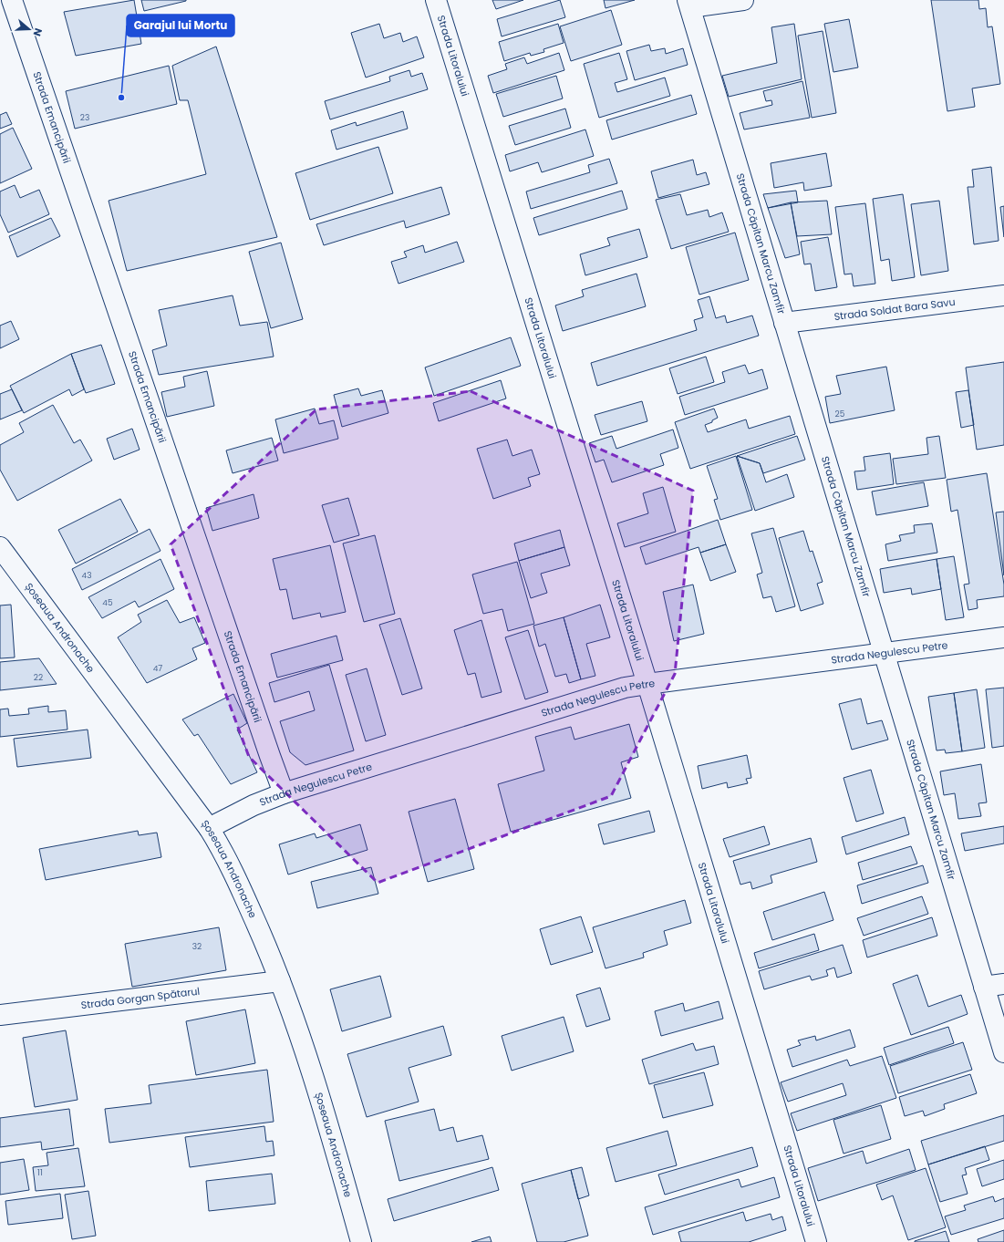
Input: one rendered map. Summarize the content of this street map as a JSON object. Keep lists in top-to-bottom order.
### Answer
{
  "streets": {
    "street": [
      "Strada Litoralului",
      "Strada Emancipării",
      "Strada Căpitan Marcu Zamfir",
      "Strada Soldat Bara Savu",
      "Șoseaua Andronache",
      "Strada Negulescu Petre",
      "Strada Gorgan Spătarul"
    ]
  },
  "crossings": [
    ["Strada Litoralului", "Strada Negulescu Petre"],
    ["Strada Emancipării", "Strada Negulescu Petre"],
    ["Strada Căpitan Marcu Zamfir", "Strada Soldat Bara Savu"],
    ["Strada Căpitan Marcu Zamfir", "Strada Negulescu Petre"],
    ["Șoseaua Andronache", "Strada Negulescu Petre"],
    ["Șoseaua Andronache", "Strada Gorgan Spătarul"]
  ],
  "places": ["Garajul lui Mortu"],
  "house_numbers": [
    "23",
    "25",
    "43",
    "45",
    "47",
    "22",
    "32",
    "11"
  ],
  "north": "right"
}
